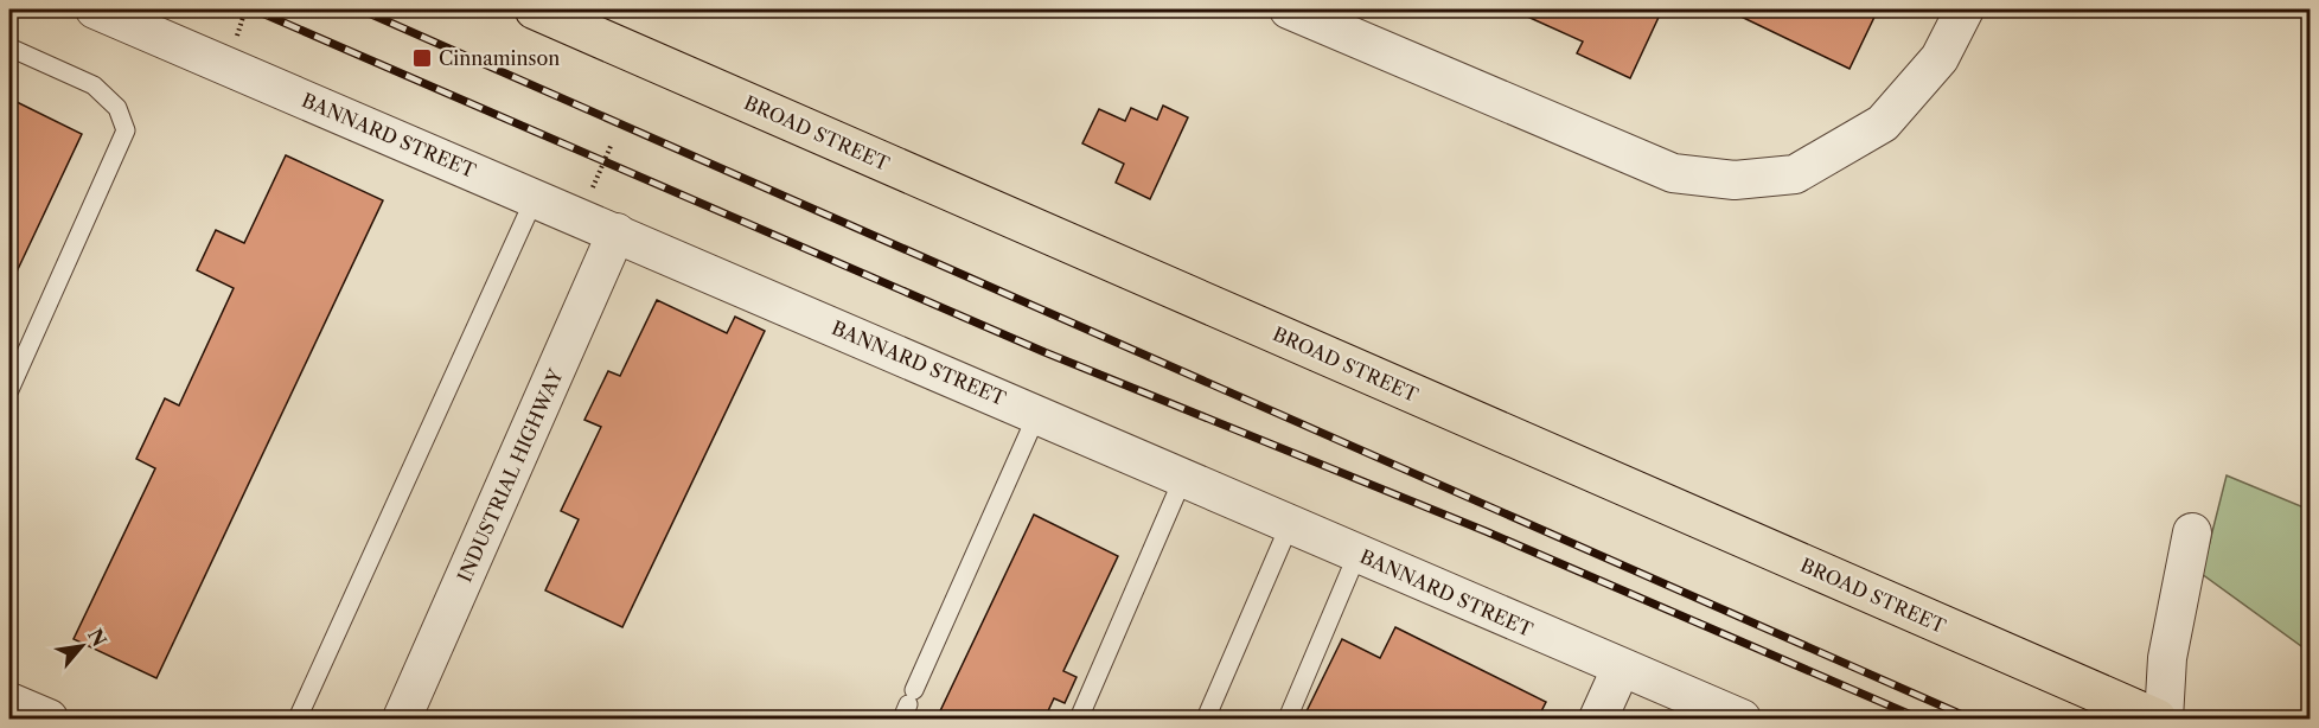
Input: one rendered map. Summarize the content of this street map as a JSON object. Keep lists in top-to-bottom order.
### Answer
{
  "streets": {
    "main road": ["BROAD STREET"],
    "street": ["BANNARD STREET", "INDUSTRIAL HIGHWAY"]
  },
  "crossings": [
    ["BANNARD STREET", "INDUSTRIAL HIGHWAY"]
  ],
  "places": {
    "transit": ["Cinnaminson"]
  },
  "north": "top right"
}
